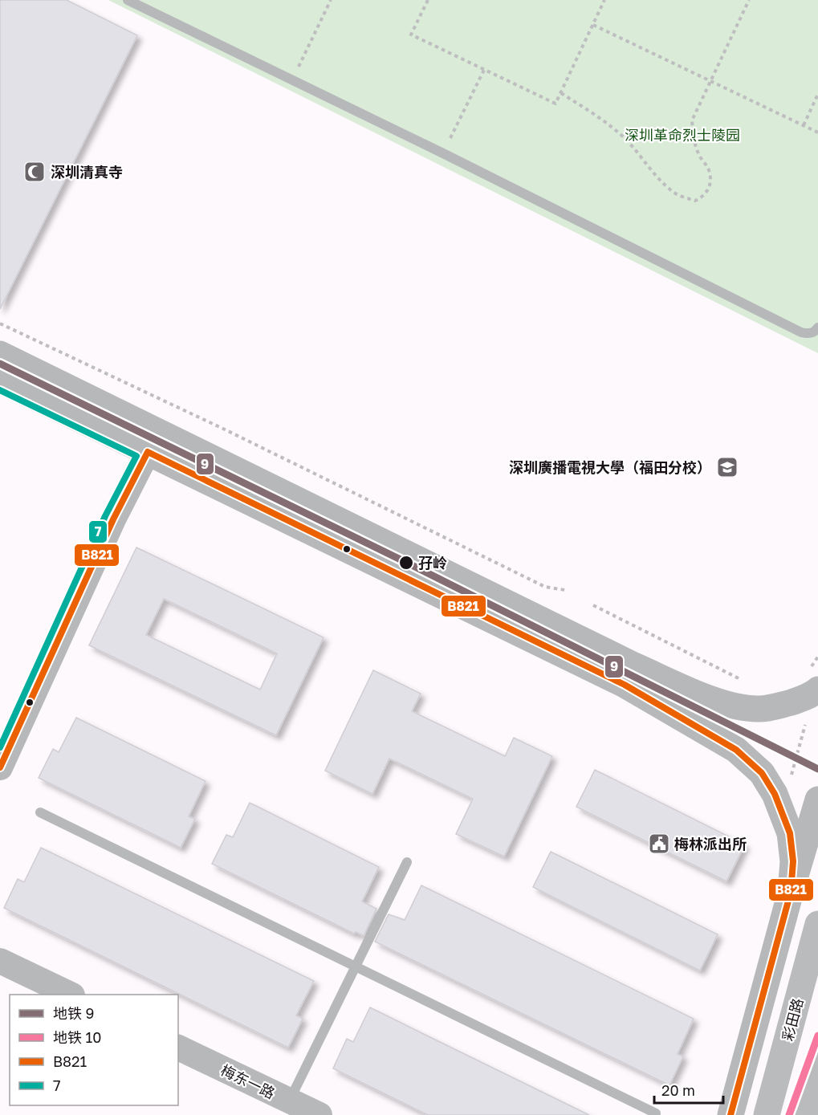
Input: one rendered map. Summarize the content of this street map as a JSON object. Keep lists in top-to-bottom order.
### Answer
{
  "streets": {
    "main road": ["彩田路"],
    "street": ["梅东一路"]
  },
  "parks": ["深圳革命烈士陵园"],
  "places": {
    "mosque": ["深圳清真寺"],
    "school or university": ["深圳廣播電視大學（福田分校）"],
    "other": ["孖岭"],
    "public building": ["梅林派出所"]
  },
  "lines": [
    "metro line 9",
    "transit line 7",
    "transit line B821",
    "metro line 10"
  ],
  "legend": [
    "地铁 9",
    "地铁 10",
    "B821",
    "7"
  ],
  "scale_bar": "20 m"
}
